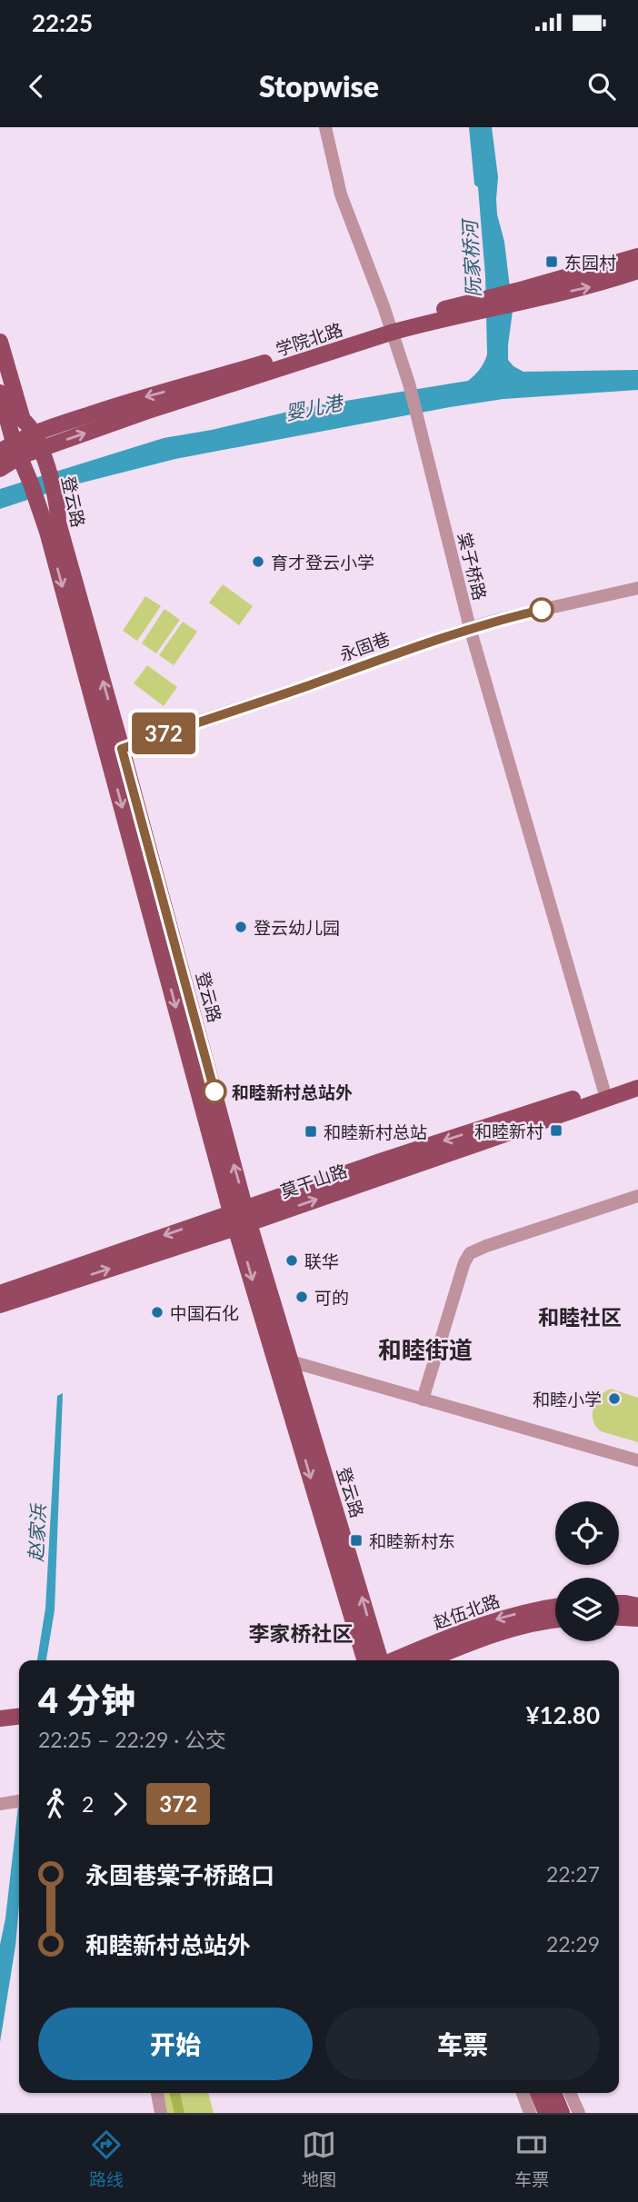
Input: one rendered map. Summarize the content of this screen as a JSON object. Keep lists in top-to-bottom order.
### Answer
{
  "streets": {
    "main road": [
      "学院北路",
      "登云路",
      "莫干山路",
      "赵伍北路"
    ],
    "street": ["棠子桥路", "永固巷"]
  },
  "crossings": [
    ["学院北路", "登云路"],
    ["学院北路", "棠子桥路"],
    ["登云路", "永固巷"],
    ["登云路", "莫干山路"],
    ["棠子桥路", "永固巷"],
    ["棠子桥路", "莫干山路"]
  ],
  "districts": ["和睦社区", "和睦街道", "李家桥社区"],
  "water": ["阮家桥河", "婴儿港", "赵家浜"],
  "places": {
    "transit": [
      "东园村",
      "和睦新村",
      "和睦新村总站",
      "和睦新村东"
    ],
    "other": [
      "育才登云小学",
      "登云幼儿园",
      "和睦新村总站外",
      "联华",
      "可的",
      "中国石化",
      "和睦小学"
    ]
  },
  "lines": ["bus line 372"],
  "page": {
    "status": "22:25",
    "header": "Stopwise",
    "on_map": "372",
    "heading": ["4 分钟", "22:25 – 22:29 · 公交", "¥12.80"],
    "legs": ["2", "372"],
    "list": [
      {
        "name": "永固巷棠子桥路口",
        "value": "22:27"
      },
      {
        "name": "和睦新村总站外",
        "value": "22:29"
      }
    ],
    "buttons": ["开始", "车票"],
    "tabs": ["路线", "地图", "车票"]
  }
}
